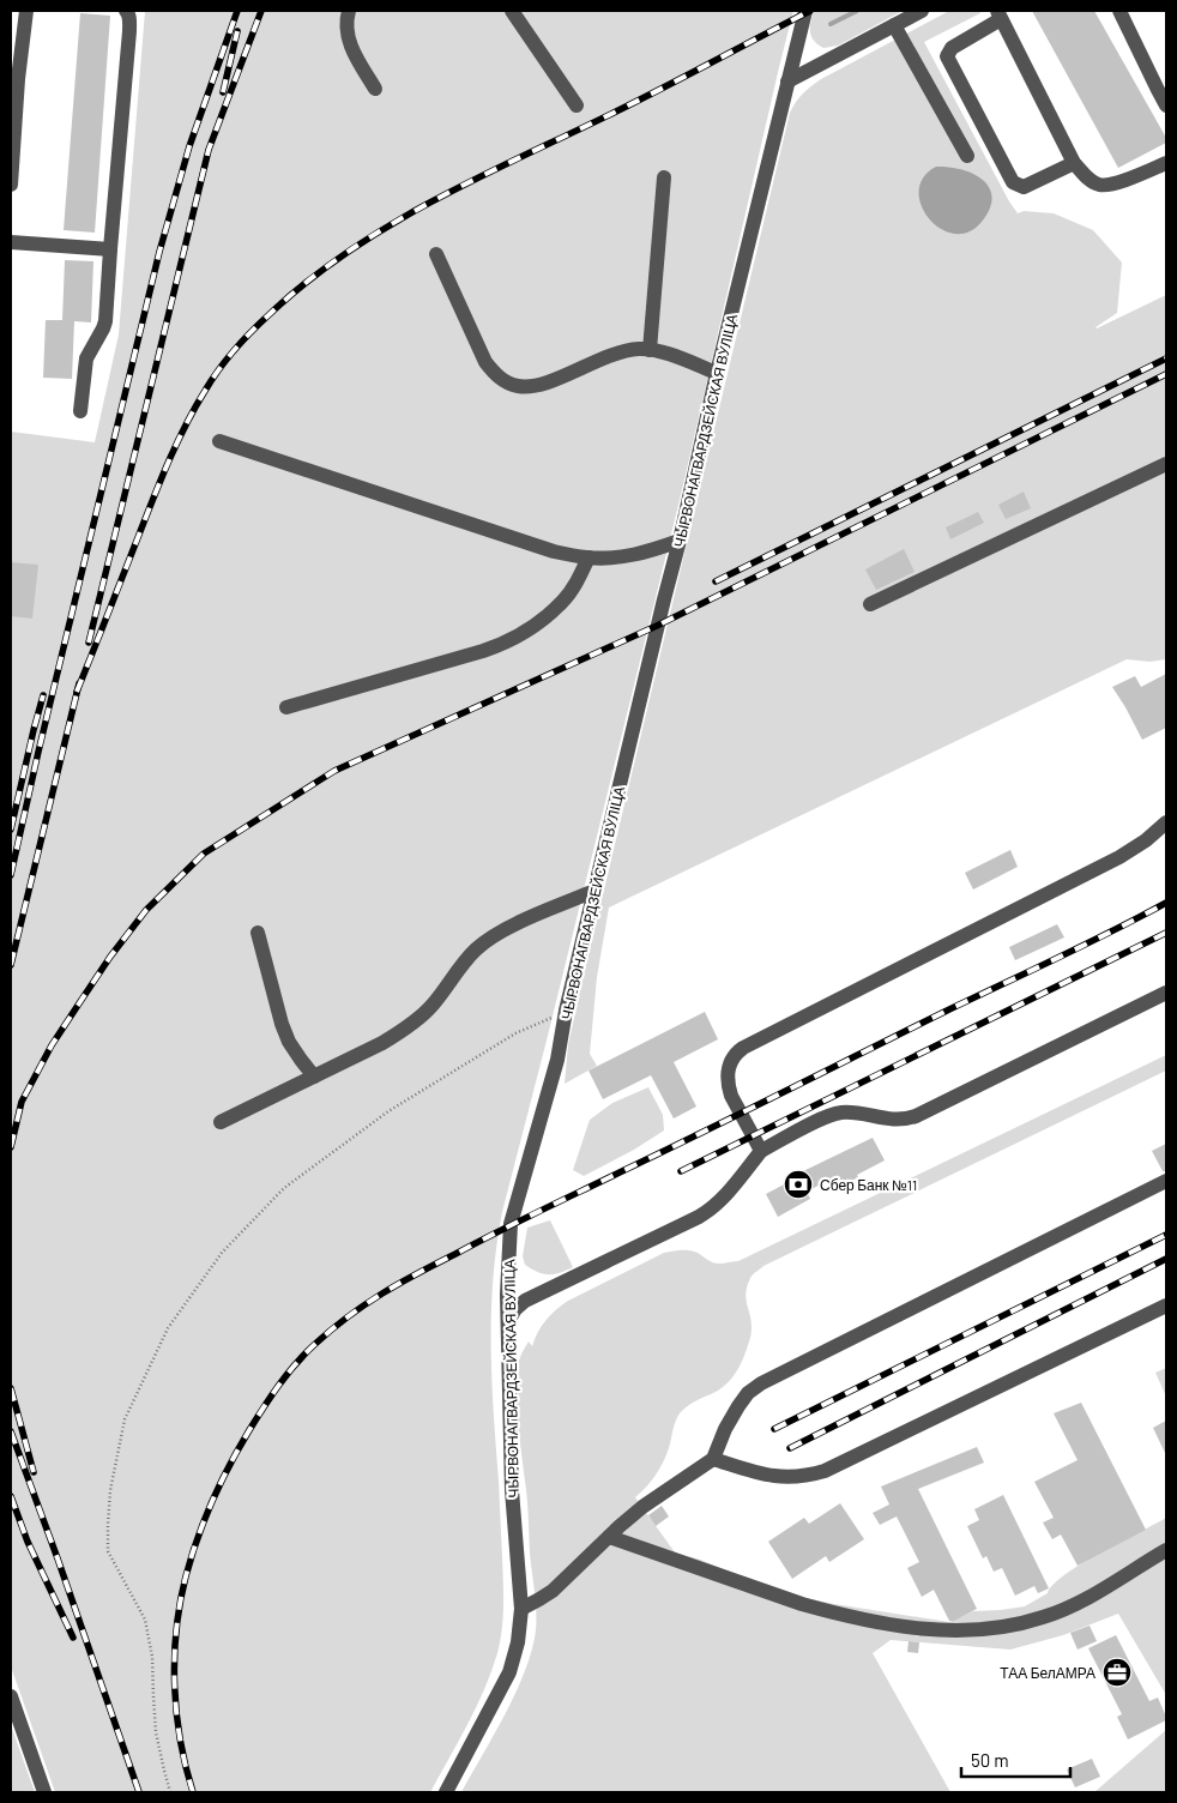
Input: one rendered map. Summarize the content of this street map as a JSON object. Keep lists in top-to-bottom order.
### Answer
{
  "streets": {
    "street": ["ЧЫРВОНАГВАРДЗЕЙСКАЯ ВУЛІЦА"]
  },
  "places": {
    "bank": ["Сбер Банк №11"],
    "office": ["ТАА БелАМРА"]
  },
  "scale_bar": "50 m"
}
